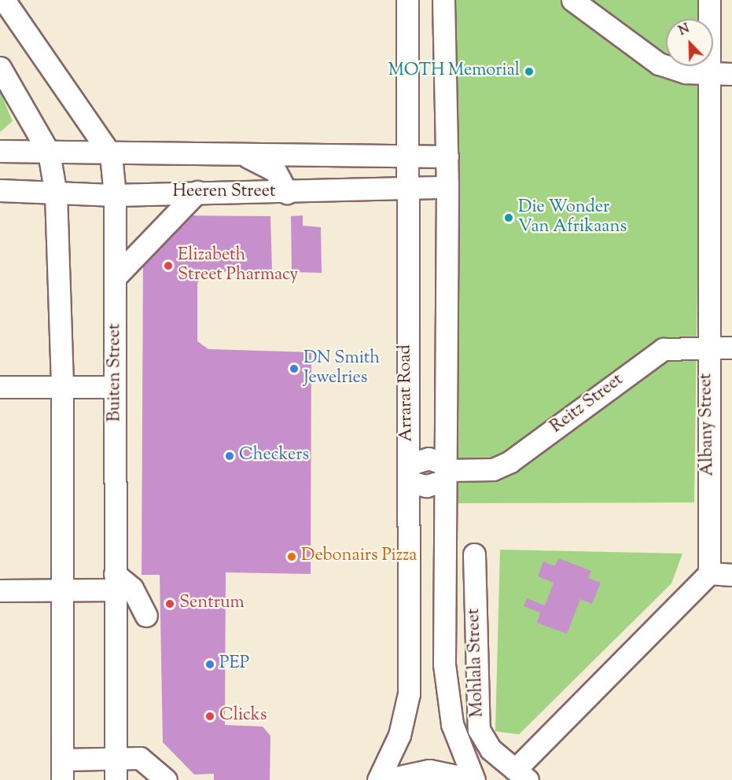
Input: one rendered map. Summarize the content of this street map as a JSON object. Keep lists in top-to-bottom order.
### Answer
{
  "streets": {
    "street": [
      "Heeren Street",
      "Buiten Street",
      "Arrarat Road",
      "Reitz Street",
      "Albany Street",
      "Mohlala Street"
    ]
  },
  "crossings": [
    ["Heeren Street", "Buiten Street"],
    ["Heeren Street", "Arrarat Road"],
    ["Arrarat Road", "Reitz Street"],
    ["Reitz Street", "Albany Street"]
  ],
  "places": [
    "MOTH Memorial",
    "Die Wonder Van Afrikaans",
    "Elizabeth Street Pharmacy",
    "DN Smith Jewelries",
    "Checkers",
    "Debonairs Pizza",
    "Sentrum",
    "PEP",
    "Clicks"
  ],
  "north": "top left"
}
